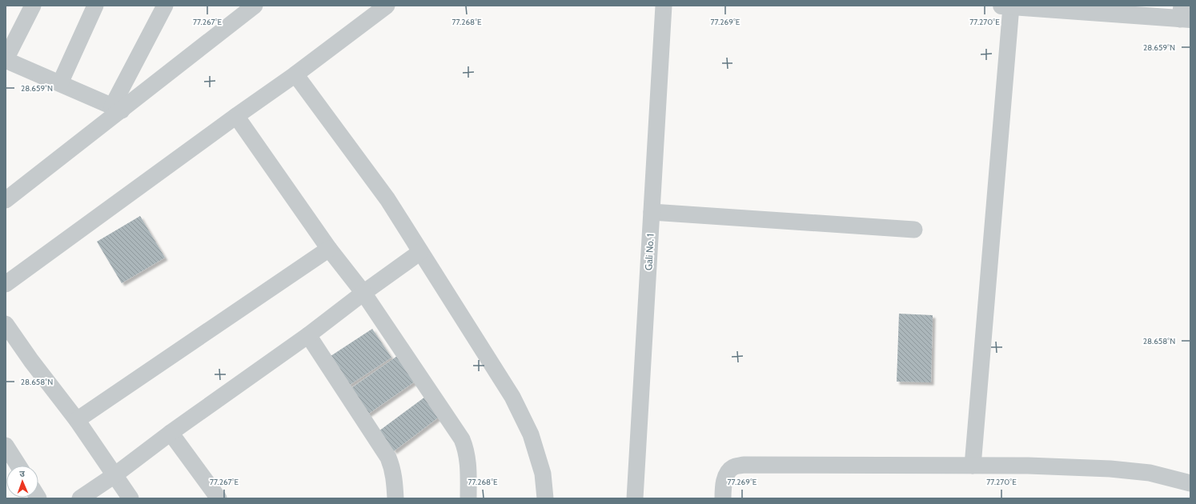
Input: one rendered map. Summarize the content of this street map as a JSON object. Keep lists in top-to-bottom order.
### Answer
{
  "streets": {
    "street": ["Gali No. 1"]
  },
  "north": "top",
  "coordinates": [
    "77.267°E",
    "77.268°E",
    "77.269°E",
    "77.270°E",
    "28.659°N",
    "28.658°N"
  ]
}
